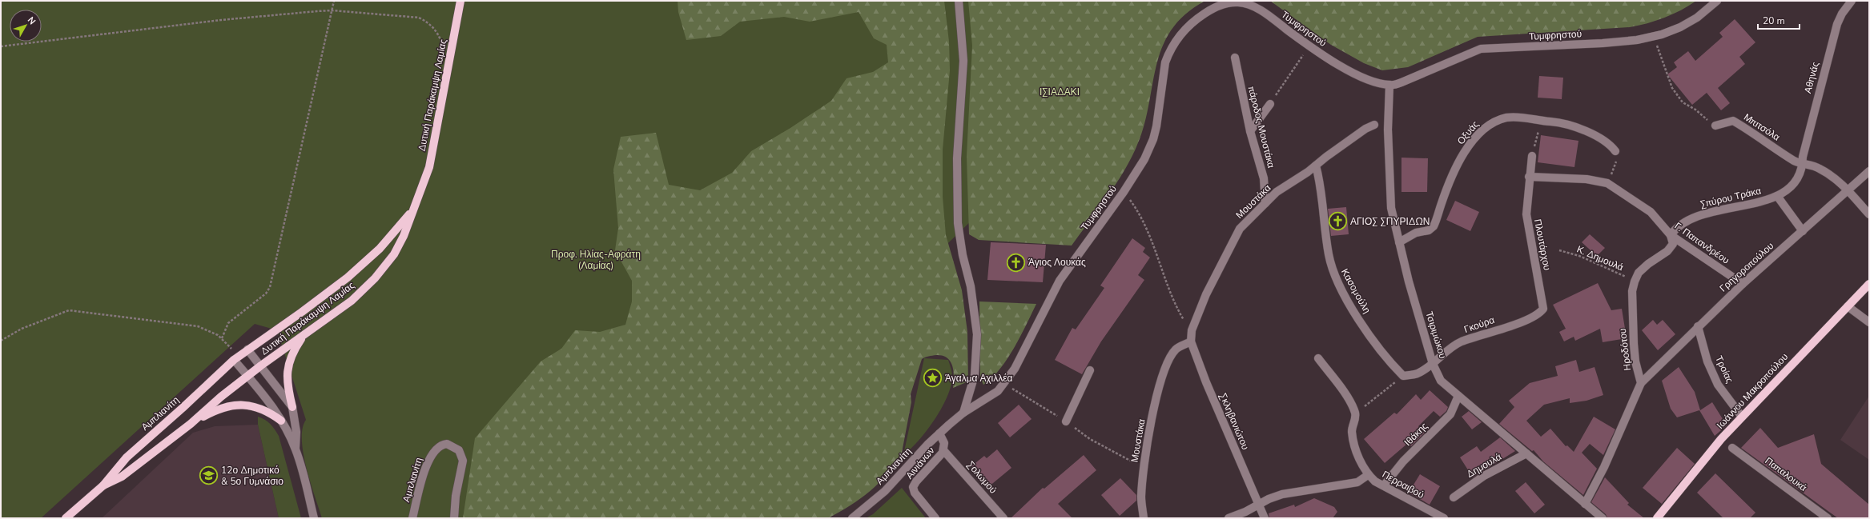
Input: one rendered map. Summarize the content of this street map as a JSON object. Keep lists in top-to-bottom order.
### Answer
{
  "streets": {
    "main road": ["Δυτική Παράκαμψη Λαμίας", "Ιωάννου Μακροπούλου", "Αμπλιανίτη"],
    "street": [
      "Τυμφρηστού",
      "Αθηνάς",
      "πάροδος Μουστάκα",
      "Μπιτσόλα",
      "Οξυάς",
      "Σπύρου Τράκα",
      "Μουστάκα",
      "Γ. Παπανδρέου",
      "Πλουτάρχου",
      "Γρηγοροπούλου",
      "Κασομούλη",
      "Γκούρα",
      "Τσιριμώκου",
      "Ηροδότου",
      "Τροίας",
      "Σκληβανιώτου",
      "Ιθάκης",
      "Αινιάνων",
      "Δημουλά",
      "Παπαλουκά",
      "Σολωμού",
      "Περραιβού"
    ],
    "path": ["Κ. Δημουλά"]
  },
  "crossings": [
    ["Τυμφρηστού", "Τσιριμώκου"],
    ["Τυμφρηστού", "Αμπλιανίτη"],
    ["Αθηνάς", "Μπιτσόλα"],
    ["Αθηνάς", "Σπύρου Τράκα"],
    ["Δυτική Παράκαμψη Λαμίας", "Αμπλιανίτη"],
    ["πάροδος Μουστάκα", "Μουστάκα"],
    ["Μπιτσόλα", "Σπύρου Τράκα"],
    ["Μπιτσόλα", "Γρηγοροπούλου"],
    ["Οξυάς", "Τσιριμώκου"],
    ["Σπύρου Τράκα", "Γ. Παπανδρέου"],
    ["Σπύρου Τράκα", "Ηροδότου"],
    ["Μουστάκα", "Κασομούλη"],
    ["Μουστάκα", "Σκληβανιώτου"],
    ["Γ. Παπανδρέου", "Πλουτάρχου"],
    ["Γ. Παπανδρέου", "Γρηγοροπούλου"],
    ["Γ. Παπανδρέου", "Ηροδότου"],
    ["Πλουτάρχου", "Γκούρα"],
    ["Κ. Δημουλά", "Ηροδότου"],
    ["Γρηγοροπούλου", "Ηροδότου"],
    ["Γρηγοροπούλου", "Τροίας"],
    ["Κασομούλη", "Γκούρα"],
    ["Γκούρα", "Τσιριμώκου"],
    ["Τσιριμώκου", "Ιθάκης"],
    ["Τσιριμώκου", "Δημουλά"],
    ["Τροίας", "Ιωάννου Μακροπούλου"],
    ["Αμπλιανίτη", "Αινιάνων"],
    ["Ιθάκης", "Περραιβού"],
    ["Αινιάνων", "Σολωμού"]
  ],
  "parks": ["ΙΣΙΑΔΑΚΙ", "Προφ. Ηλίας-Αφράτη (Λαμίας)"],
  "places": {
    "church": ["ΑΓΙΟΣ ΣΠΥΡΙΔΩΝ", "Άγιος Λουκάς"],
    "place": ["Άγαλμα Αχιλλέα"],
    "school or university": ["12ο Δημοτικό & 5ο Γυμνάσιο"]
  },
  "scale_bar": "20 m",
  "north": "top right"
}
